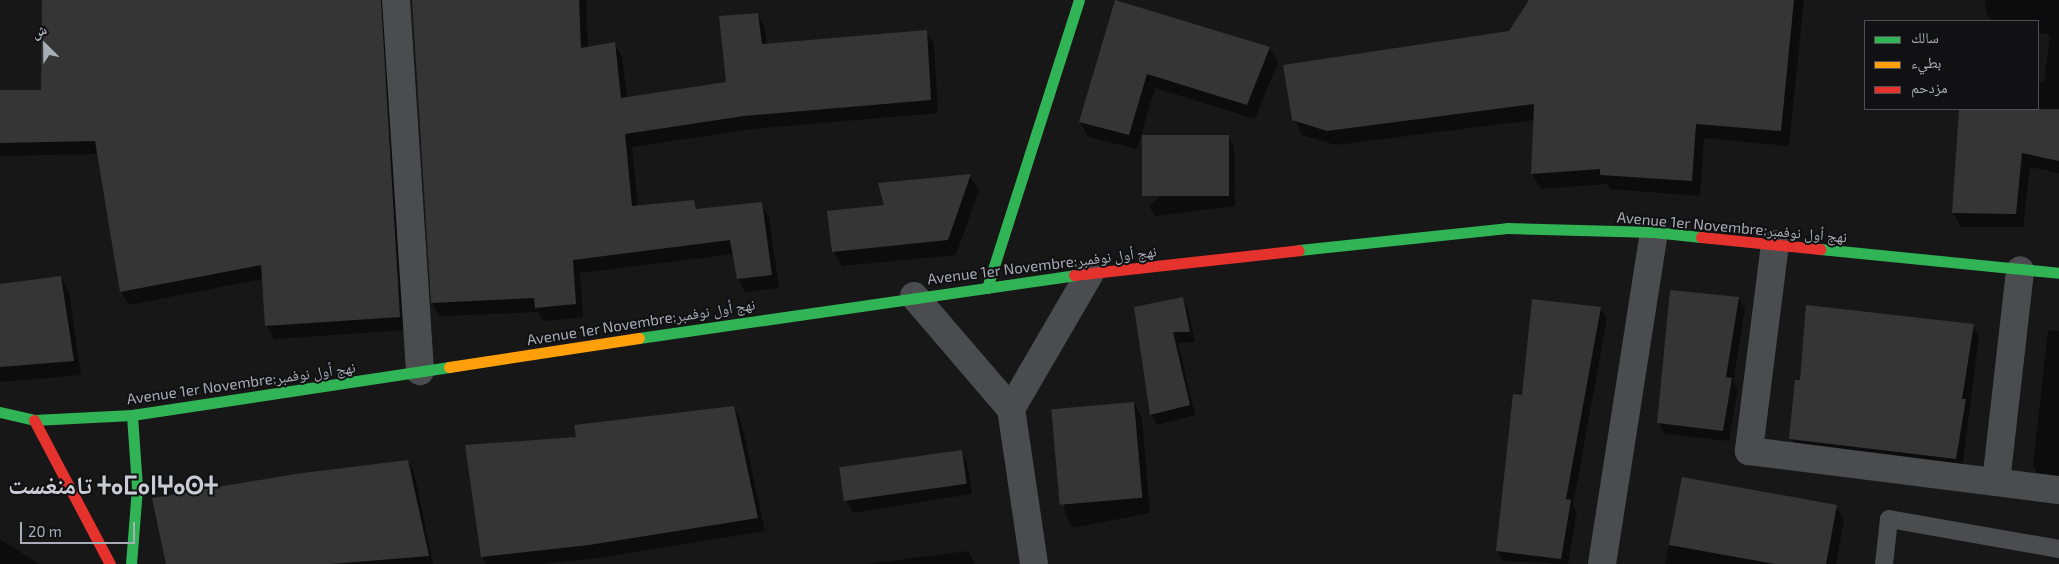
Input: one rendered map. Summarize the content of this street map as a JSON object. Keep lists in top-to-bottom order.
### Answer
{
  "streets": {
    "main road": ["Avenue 1er Novembre;نهج أول نوفمبر"]
  },
  "districts": ["تامنغست ⵜⴰⵎⴰⵏⵖⴰⵙⵜ"],
  "legend": ["سالك", "بطيء", "مزدحم"],
  "scale_bar": "20 m",
  "north": "top left"
}
